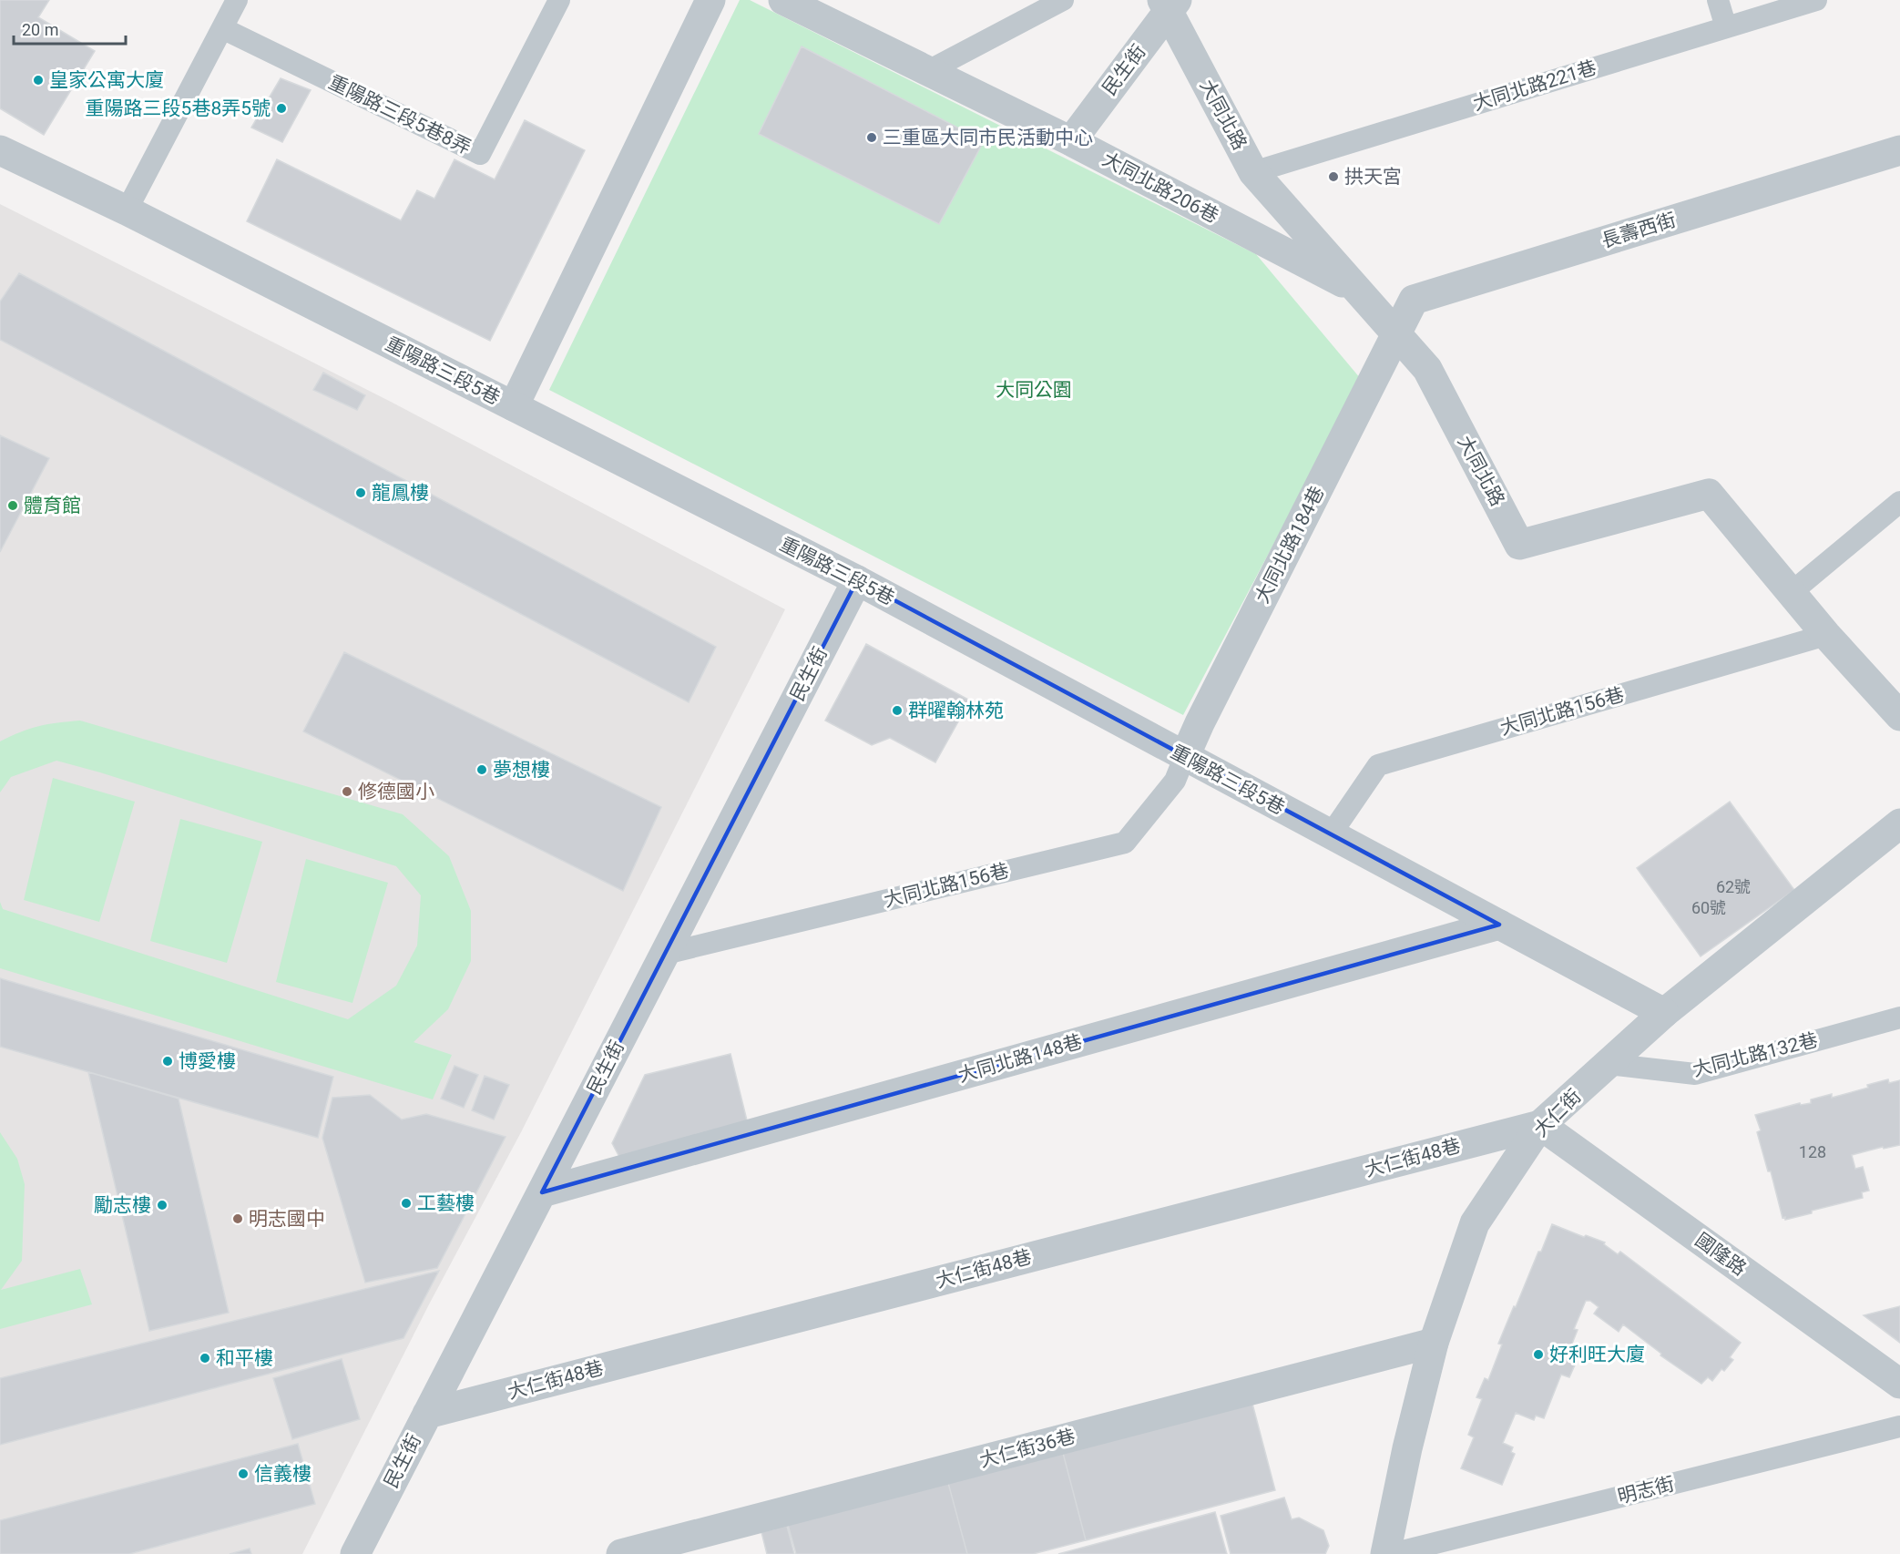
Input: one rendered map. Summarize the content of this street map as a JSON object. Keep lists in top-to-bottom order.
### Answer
{
  "streets": {
    "street": [
      "民生街",
      "大同北路",
      "大同北路206巷",
      "長壽西街",
      "重陽路三段5巷",
      "大同北路184巷",
      "大同北路148巷",
      "大仁街",
      "大仁街48巷",
      "國隆路",
      "大仁街36巷"
    ],
    "lane": [
      "大同北路221巷",
      "重陽路三段5巷8弄",
      "大同北路156巷",
      "大同北路132巷",
      "明志街"
    ]
  },
  "crossings": [
    ["民生街", "大同北路"],
    ["民生街", "大同北路206巷"],
    ["民生街", "重陽路三段5巷"],
    ["民生街", "大同北路156巷"],
    ["民生街", "大同北路148巷"],
    ["民生街", "大仁街48巷"],
    ["大同北路221巷", "大同北路"],
    ["大同北路", "大同北路206巷"],
    ["大同北路", "長壽西街"],
    ["大同北路", "大同北路184巷"],
    ["大同北路", "大同北路156巷"],
    ["長壽西街", "大同北路184巷"],
    ["重陽路三段5巷", "大同北路184巷"],
    ["重陽路三段5巷", "大同北路156巷"],
    ["重陽路三段5巷", "大同北路148巷"],
    ["重陽路三段5巷", "大仁街"],
    ["大同北路184巷", "大同北路156巷"],
    ["大同北路132巷", "大仁街"],
    ["大仁街", "大仁街48巷"],
    ["大仁街", "國隆路"],
    ["大仁街", "大仁街36巷"],
    ["大仁街48巷", "國隆路"]
  ],
  "parks": ["大同公園"],
  "places": [
    "皇家公寓大廈",
    "重陽路三段5巷8弄5號",
    "三重區大同市民活動中心",
    "拱天宮",
    "龍鳳樓",
    "體育館",
    "群曜翰林苑",
    "夢想樓",
    "修德國小",
    "博愛樓",
    "工藝樓",
    "勵志樓",
    "明志國中",
    "好利旺大廈",
    "和平樓",
    "信義樓"
  ],
  "house_numbers": ["62號", "60號", "128"],
  "scale_bar": "20 m"
}
